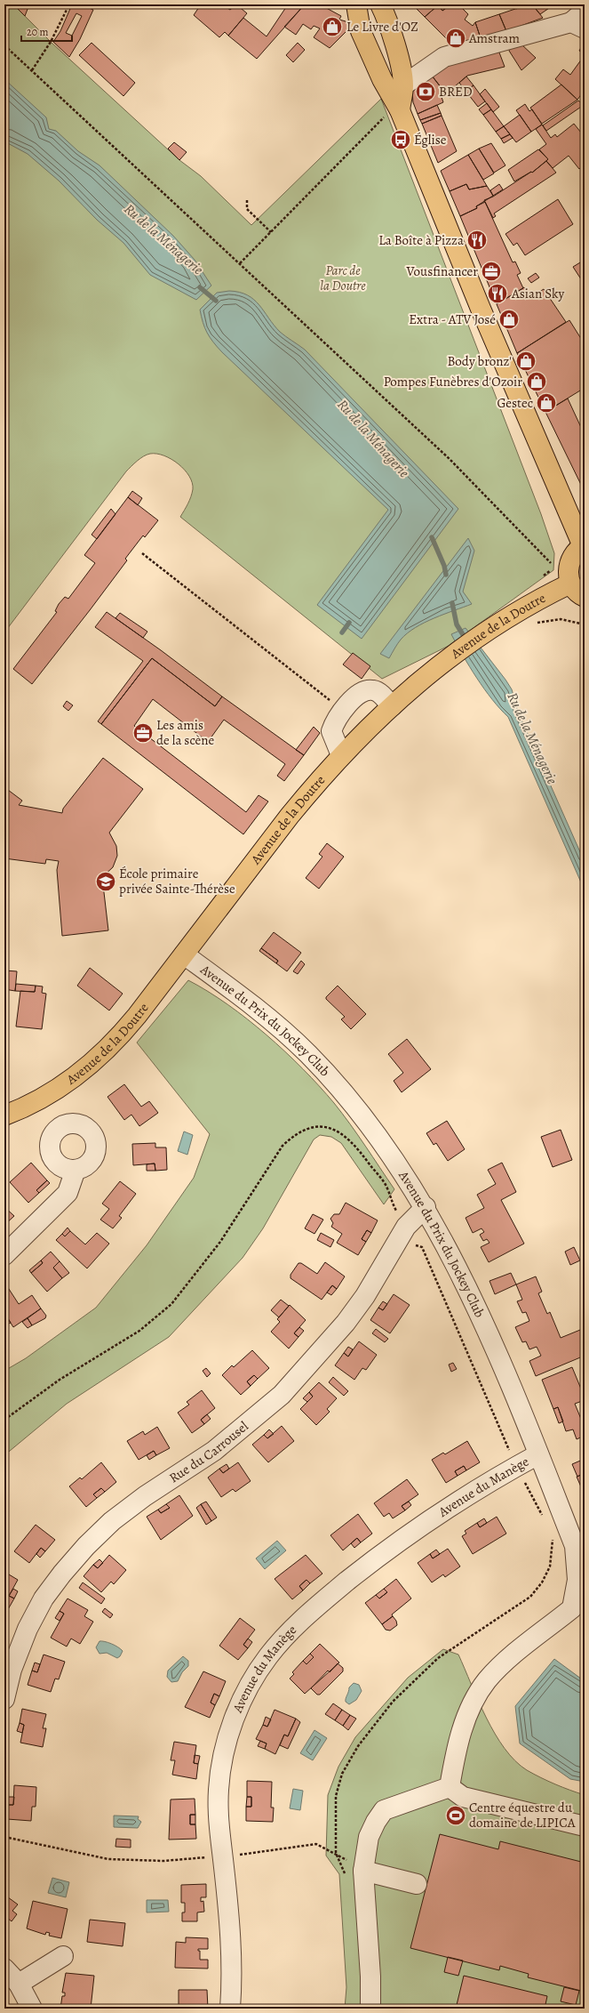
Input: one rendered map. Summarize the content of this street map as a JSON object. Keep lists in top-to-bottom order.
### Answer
{
  "streets": {
    "main road": ["Avenue de la Doutre"],
    "street": ["Avenue du Prix du Jockey Club", "Rue du Carrousel", "Avenue du Manège"]
  },
  "crossings": [
    ["Avenue de la Doutre", "Avenue du Prix du Jockey Club"],
    ["Avenue du Prix du Jockey Club", "Rue du Carrousel"],
    ["Avenue du Prix du Jockey Club", "Avenue du Manège"]
  ],
  "water": ["Ru de la Ménagerie"],
  "parks": ["Parc de la Doutre"],
  "places": {
    "shop": [
      "Le Livre d'OZ",
      "Amstram",
      "Extra - ATV José",
      "Body bronz'",
      "Pompes Funèbres d'Ozoir",
      "Gestec"
    ],
    "bank": ["BRED"],
    "bus stop": ["Église"],
    "restaurant": ["La Boîte à Pizza", "Asian Sky"],
    "office": ["Vousfinancer", "Les amis de la scène"],
    "school or university": ["École primaire privée Sainte-Thérèse"],
    "sports": ["Centre équestre du domaine de LIPICA"]
  },
  "scale_bar": "20 m"
}
